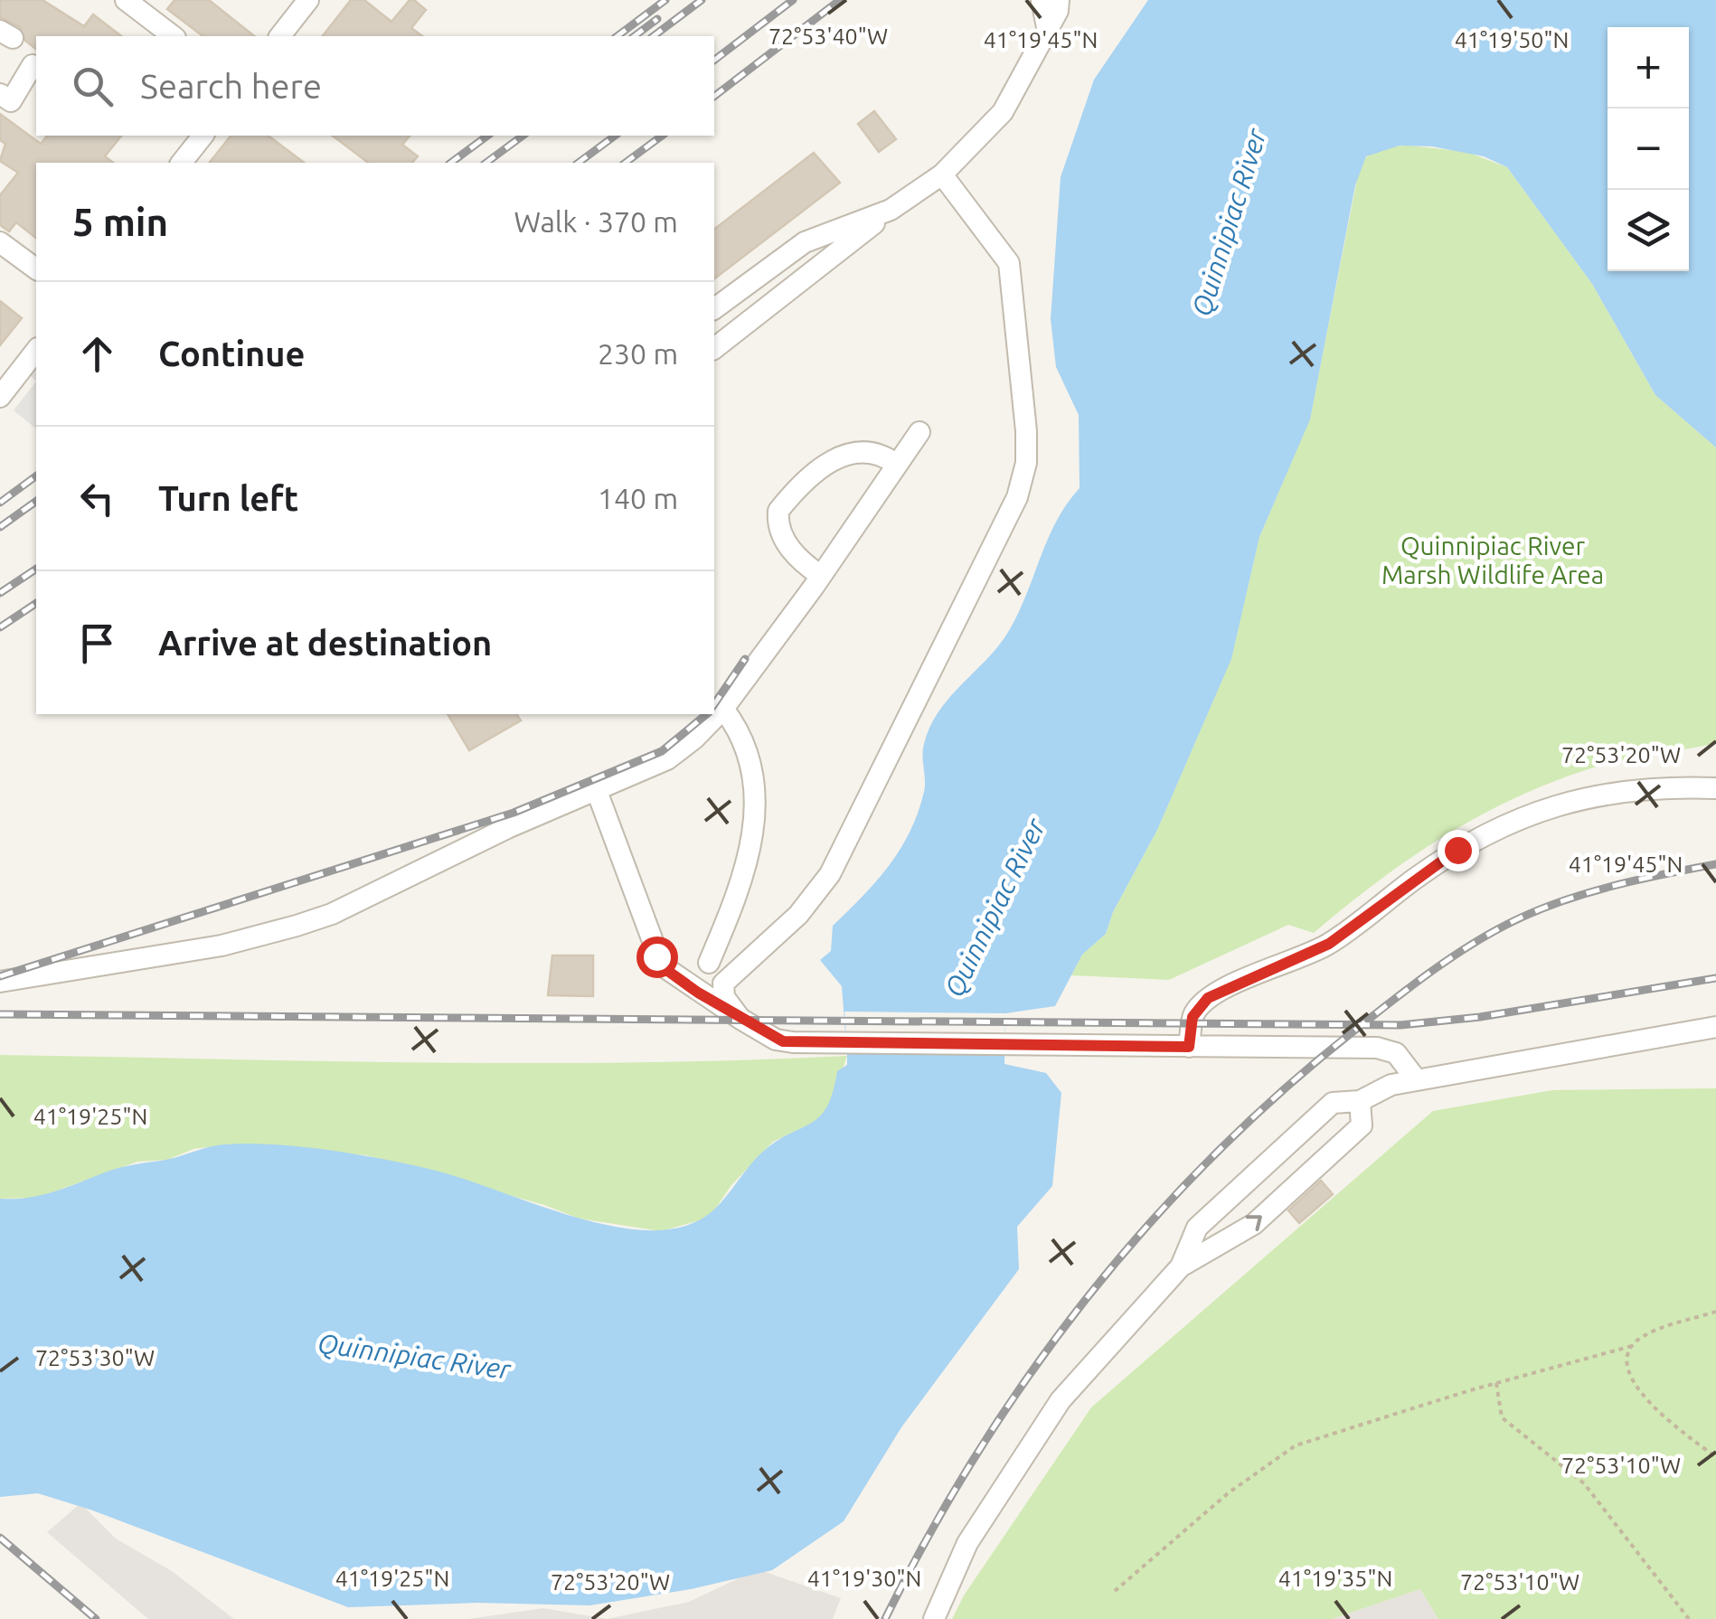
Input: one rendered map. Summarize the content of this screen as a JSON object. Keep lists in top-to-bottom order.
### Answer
{
  "water": ["Quinnipiac River"],
  "parks": ["Quinnipiac River Marsh Wildlife Area"],
  "page": {
    "map_buttons": ["+", "−"],
    "search": "Search here",
    "heading": ["5 min", "Walk · 370 m"],
    "list": [
      ["Continue", "230 m"],
      ["Turn left", "140 m"],
      "Arrive at destination"
    ]
  },
  "coordinates": [
    "72°53'40\"W",
    "41°19'50\"N",
    "41°19'45\"N",
    "72°53'20\"W",
    "41°19'25\"N",
    "72°53'30\"W",
    "72°53'10\"W",
    "41°19'30\"N",
    "41°19'35\"N"
  ]
}
